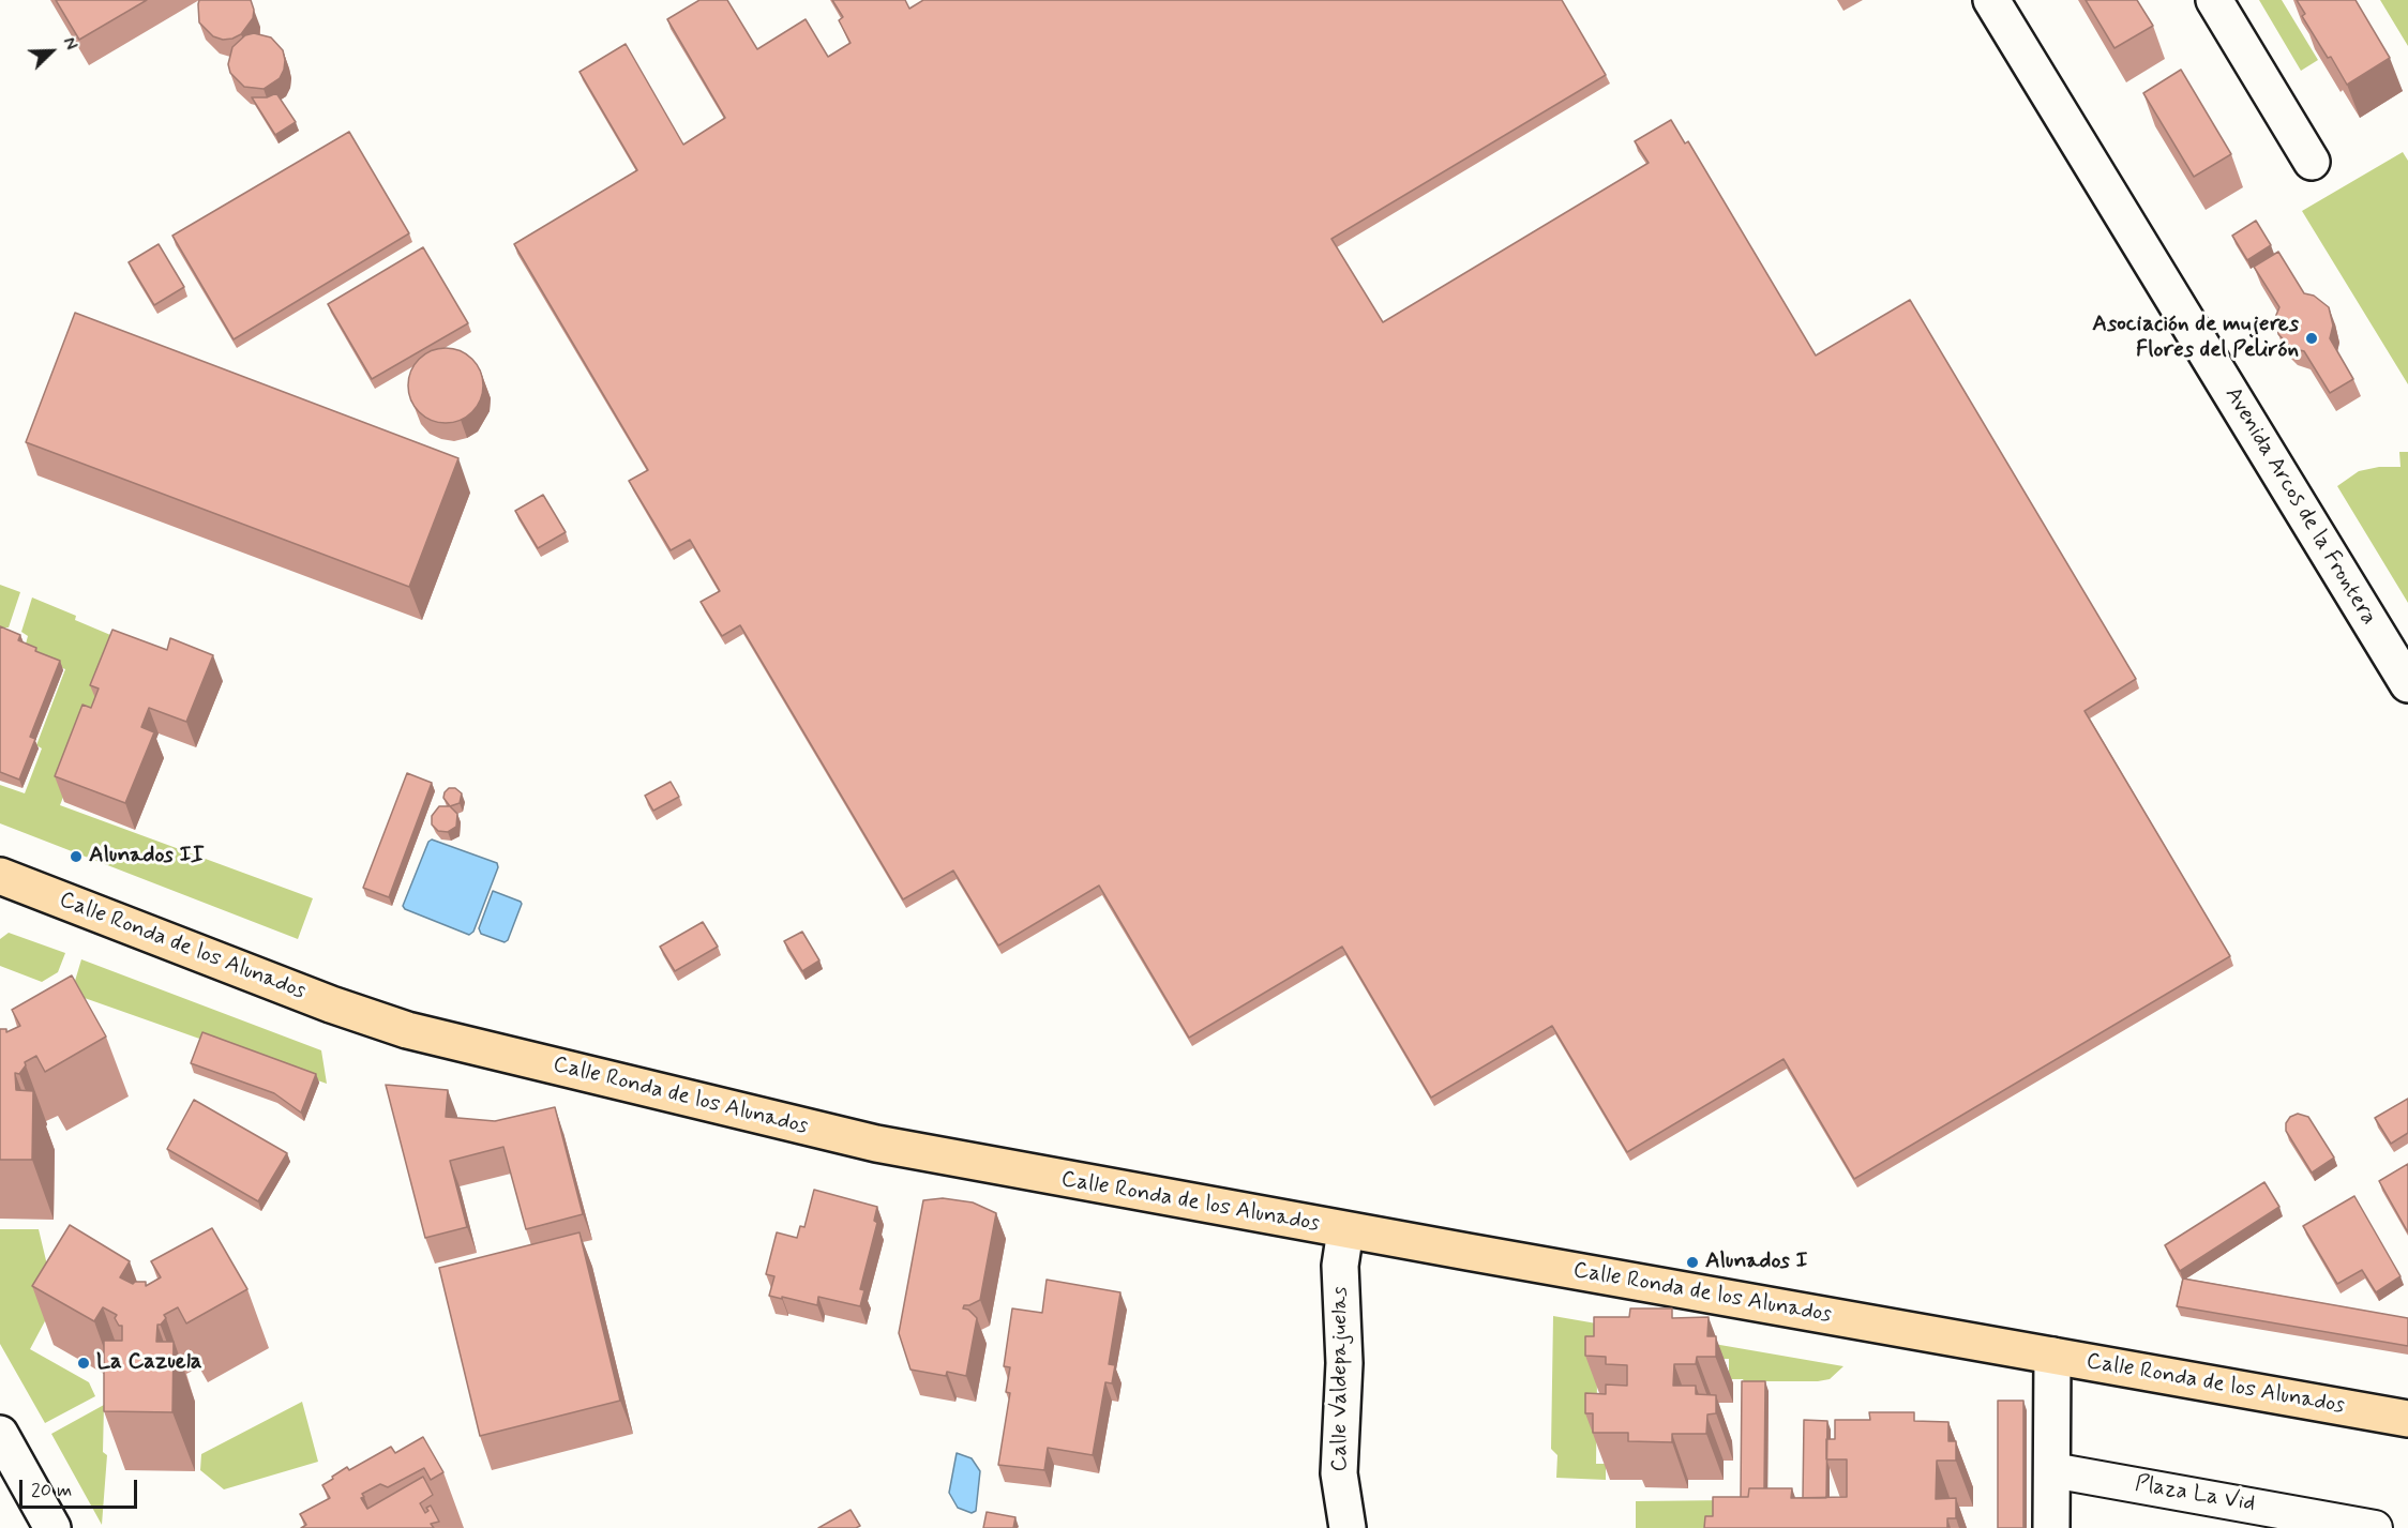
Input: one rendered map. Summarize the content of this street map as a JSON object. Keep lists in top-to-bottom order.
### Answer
{
  "streets": {
    "main road": ["Avenida Arcos de la Frontera", "Calle Ronda de los Alunados", "Calle Valdepajuelas"],
    "street": ["Plaza La Vid"]
  },
  "crossings": [
    ["Calle Ronda de los Alunados", "Calle Valdepajuelas"]
  ],
  "places": [
    "Asociación de mujeres Flores del Pelirón",
    "Alunados II",
    "Alunados I",
    "La Cazuela"
  ],
  "scale_bar": "20 m",
  "north": "top right"
}
